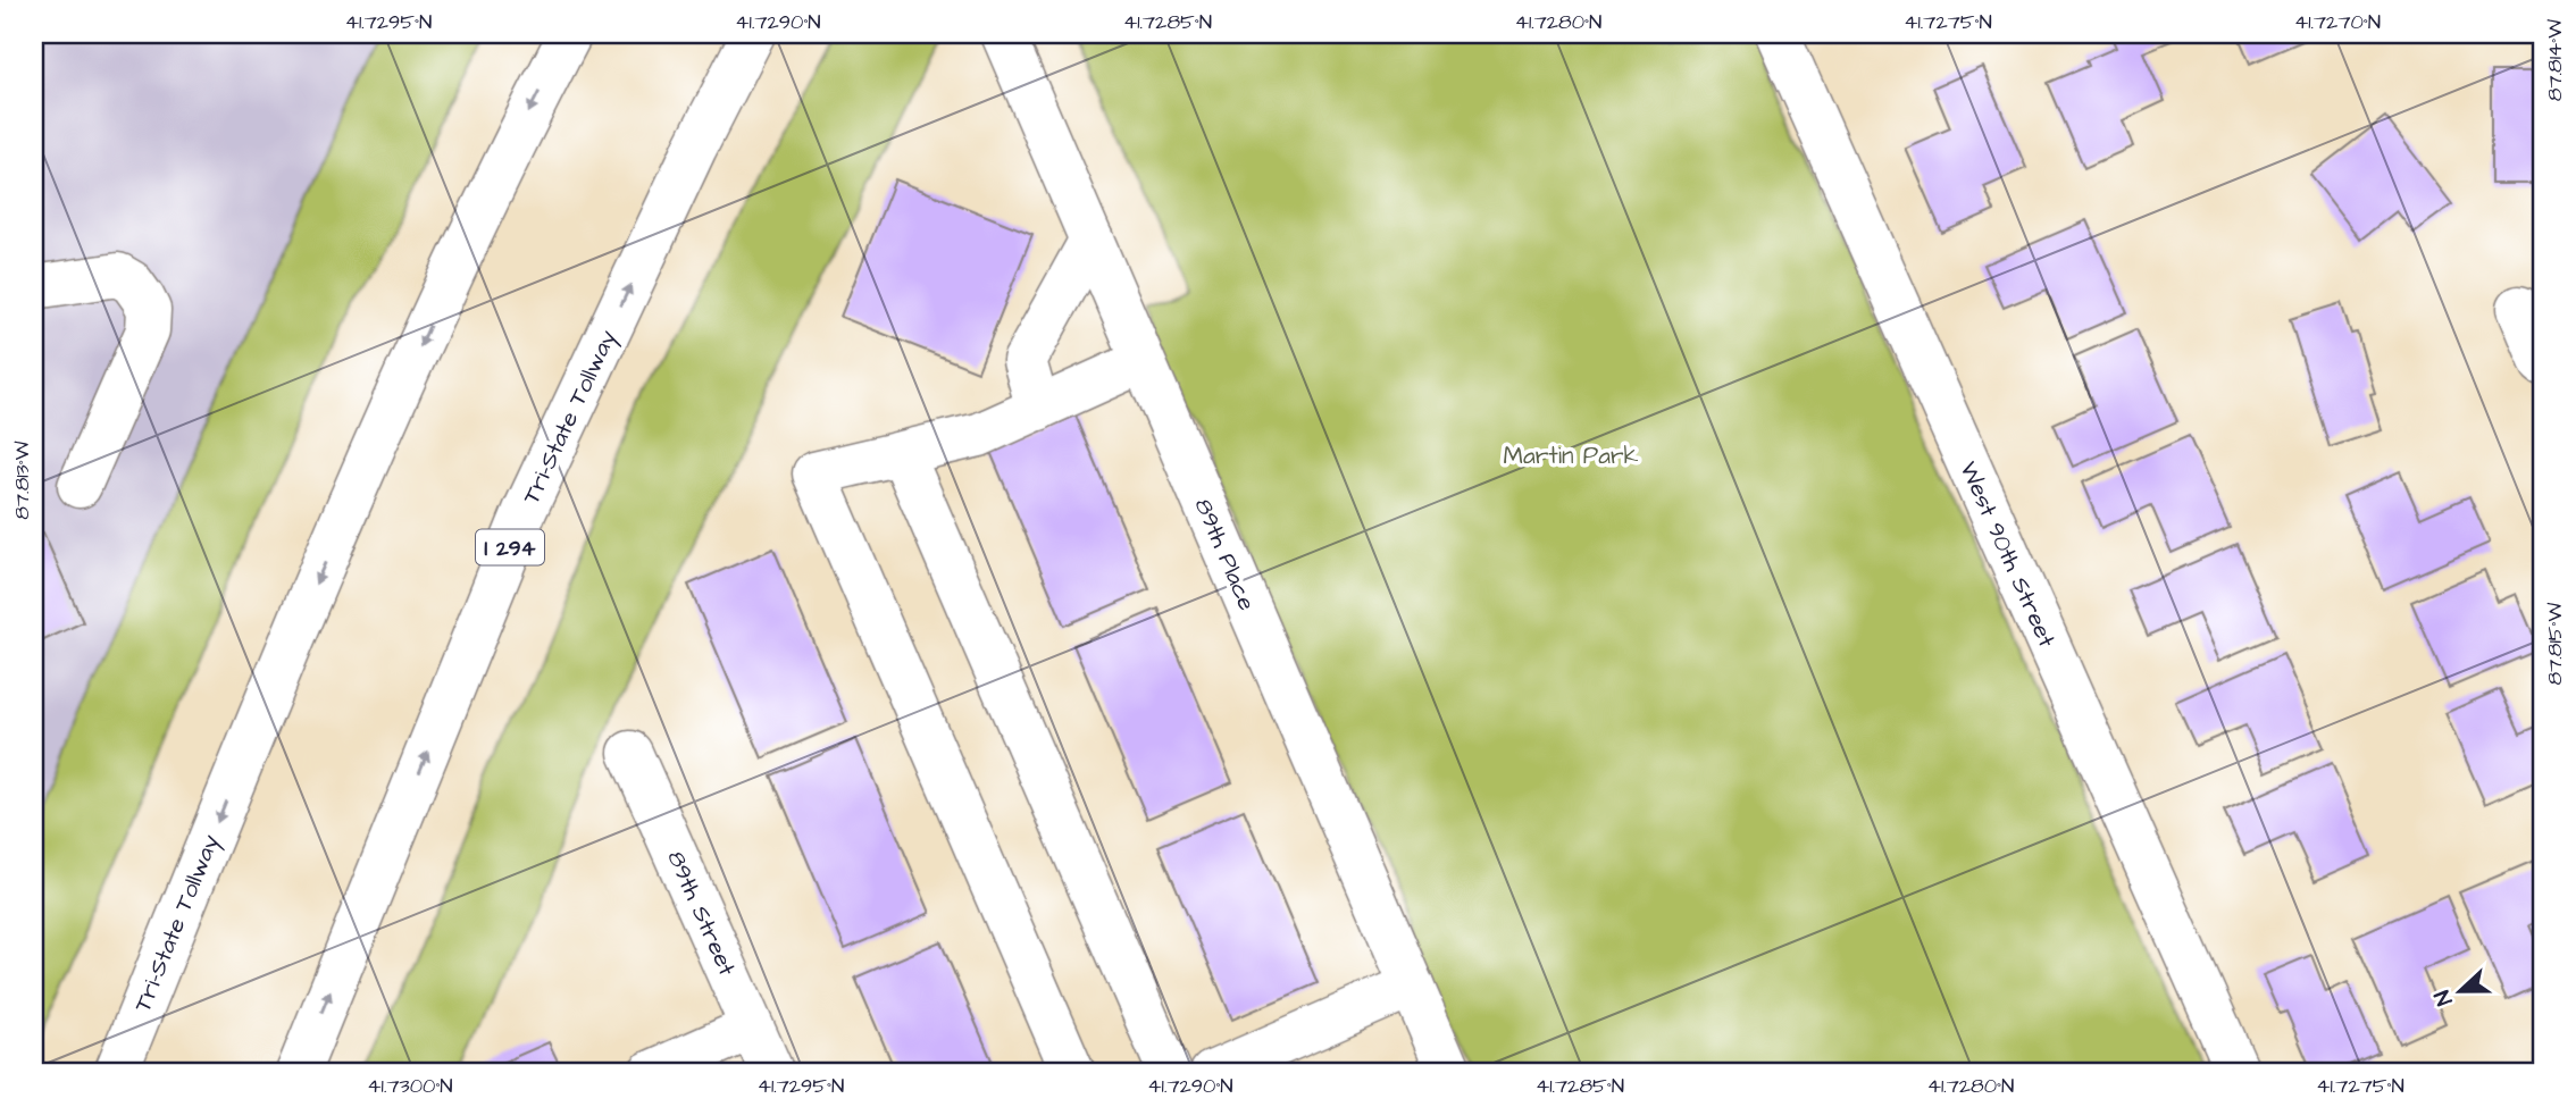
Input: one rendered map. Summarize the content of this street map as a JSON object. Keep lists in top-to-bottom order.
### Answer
{
  "streets": {
    "main road": [
      "Tri-State Tollway",
      "I 294",
      "89th Place",
      "West 90th Street",
      "89th Street"
    ]
  },
  "parks": ["Martin Park"],
  "north": "left",
  "coordinates": [
    "41.7295°N",
    "41.7290°N",
    "41.7285°N",
    "41.7280°N",
    "41.7275°N",
    "41.7270°N",
    "87.814°W",
    "87.813°W",
    "87.815°W",
    "41.7300°N"
  ]
}
